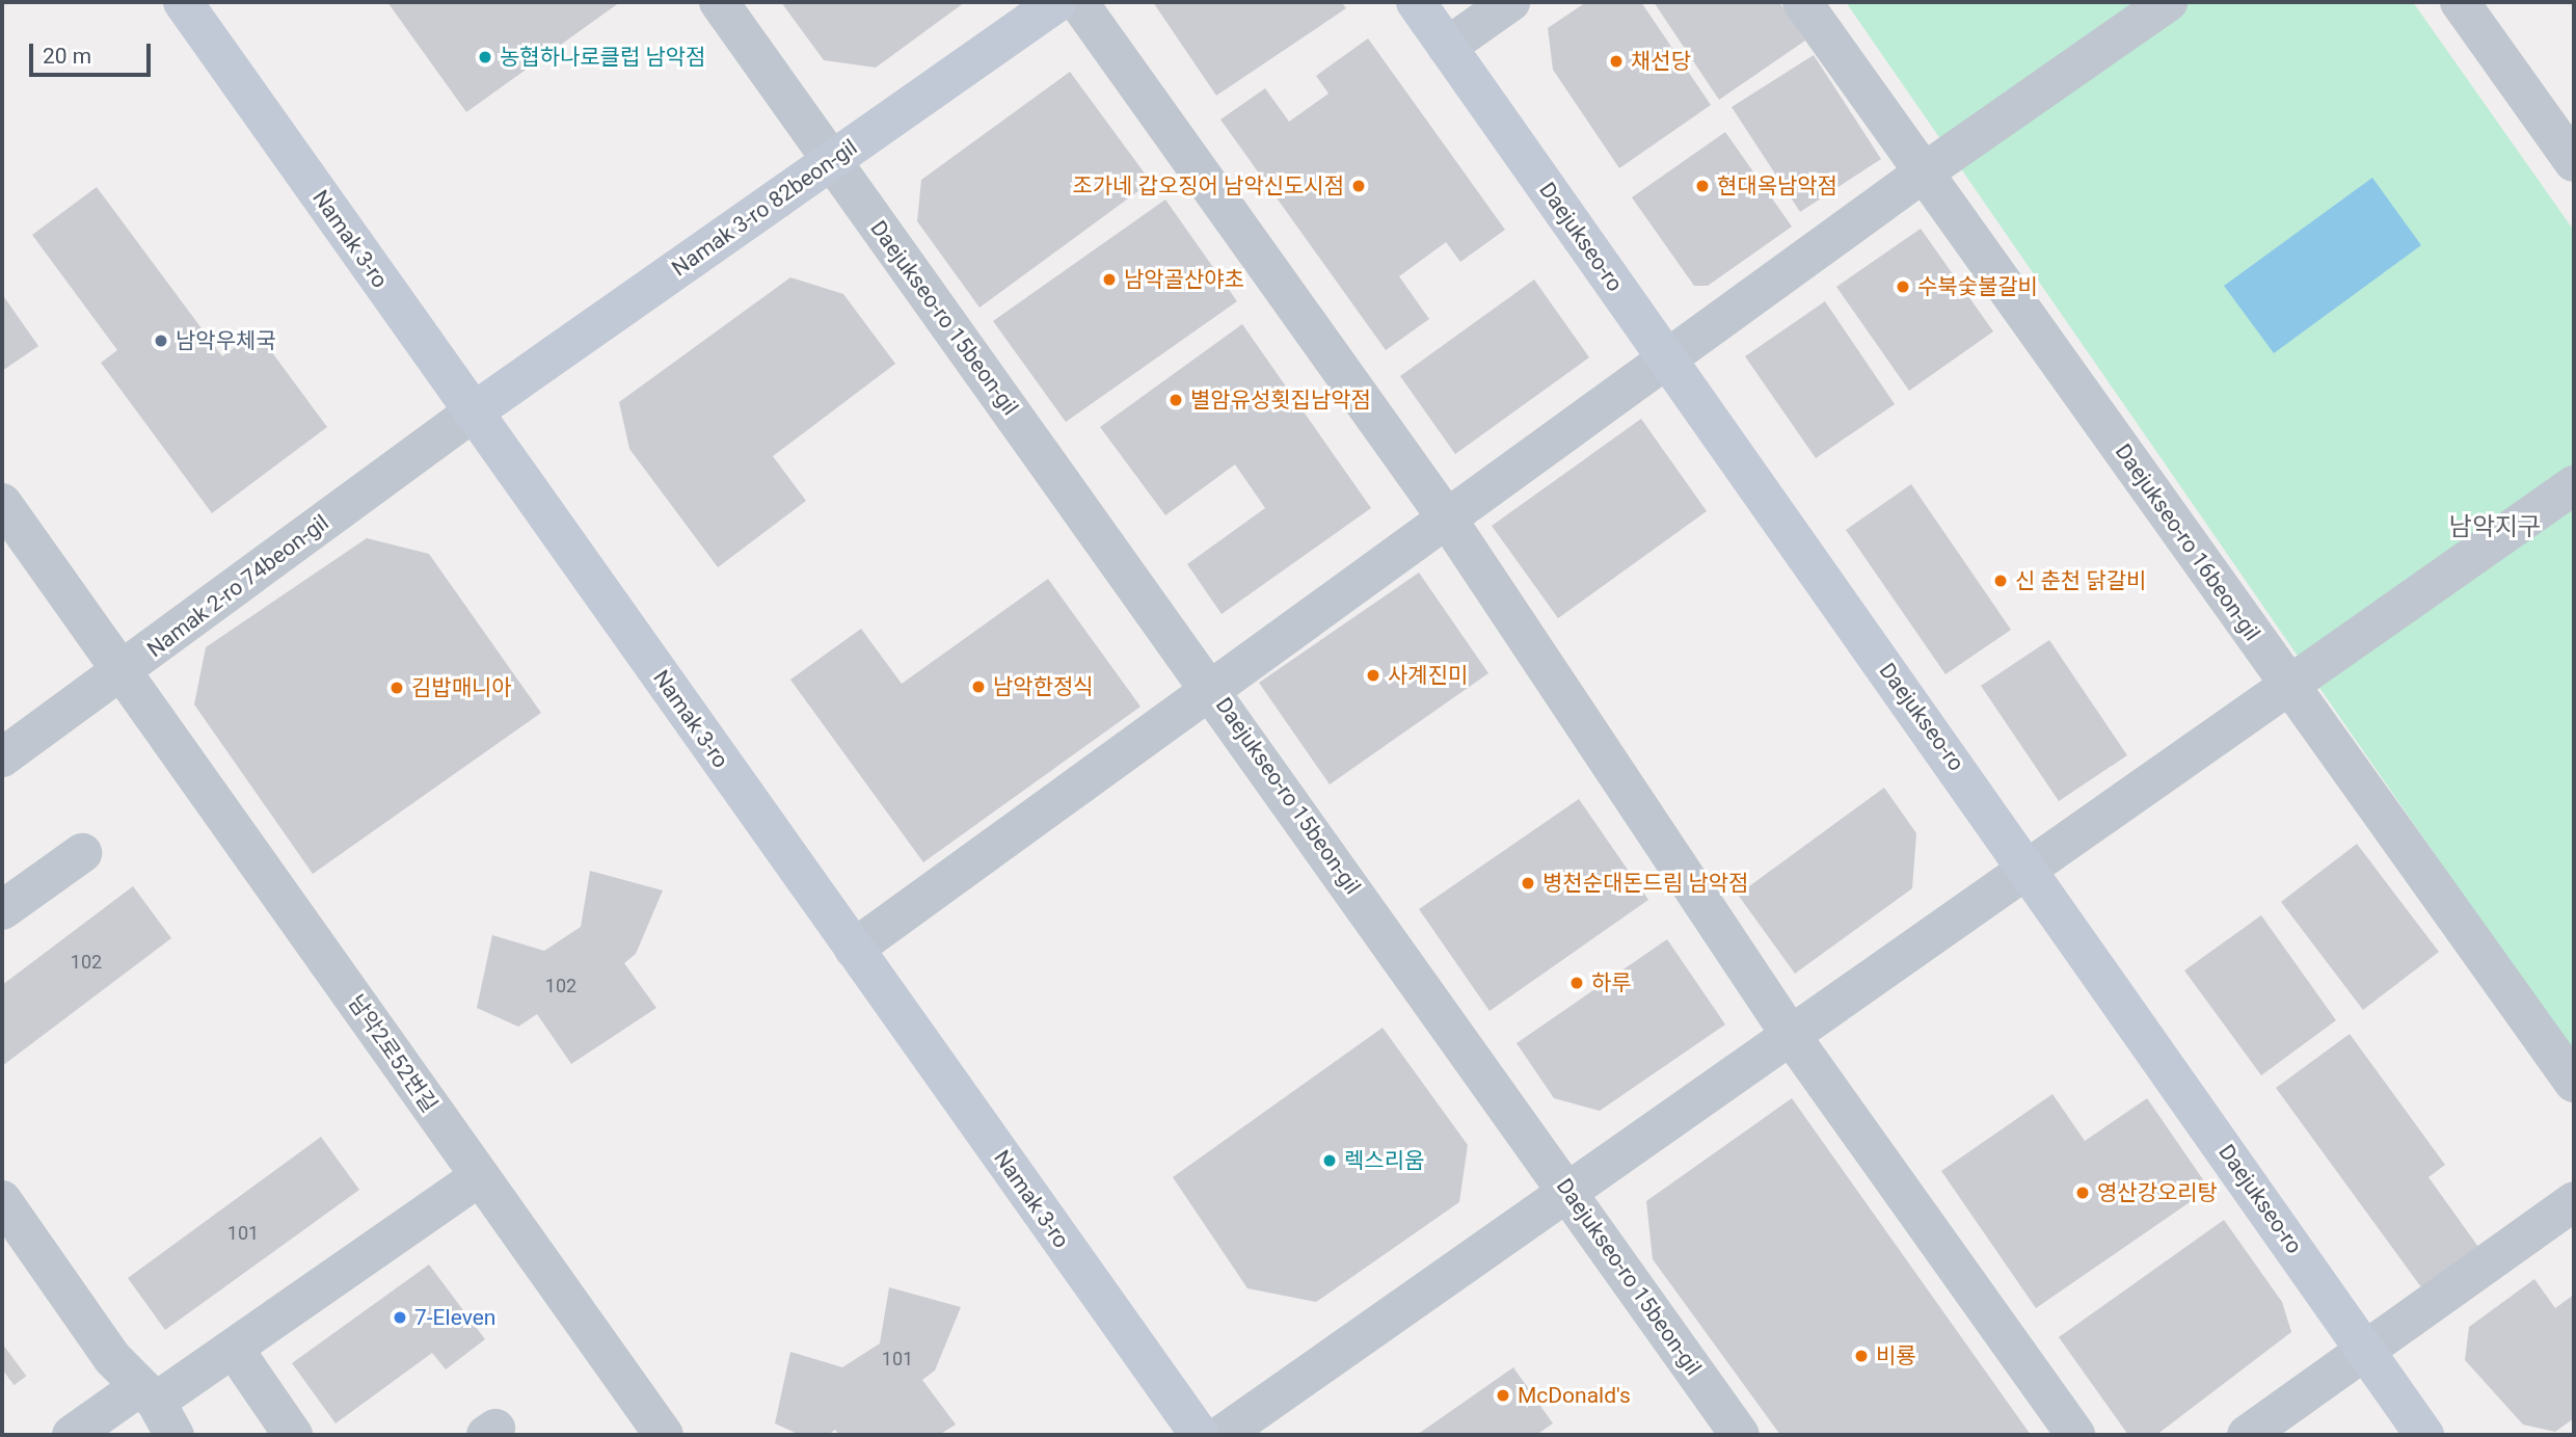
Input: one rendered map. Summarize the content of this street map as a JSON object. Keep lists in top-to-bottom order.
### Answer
{
  "streets": {
    "street": [
      "Namak 3-ro 82beon-gil",
      "Daejukseo-ro",
      "Namak 3-ro",
      "Daejukseo-ro 15beon-gil",
      "Daejukseo-ro 16beon-gil",
      "Namak 2-ro 74beon-gil",
      "남악2로52번길"
    ]
  },
  "crossings": [
    ["Namak 3-ro 82beon-gil", "Namak 3-ro"],
    ["Namak 3-ro 82beon-gil", "Daejukseo-ro 15beon-gil"],
    ["Namak 3-ro 82beon-gil", "Namak 2-ro 74beon-gil"],
    ["Namak 3-ro", "Namak 2-ro 74beon-gil"],
    ["Namak 2-ro 74beon-gil", "남악2로52번길"]
  ],
  "districts": ["남악지구"],
  "places": [
    "농협하나로클럽 남악점",
    "채선당",
    "조가네 갑오징어 남악신도시점",
    "현대옥남악점",
    "남악골산야초",
    "수북숯불갈비",
    "남악우체국",
    "별암유성횟집남악점",
    "신 춘천 닭갈비",
    "사계진미",
    "남악한정식",
    "김밥매니아",
    "병천순대돈드림 남악점",
    "하루",
    "렉스리움",
    "영산강오리탕",
    "7-Eleven",
    "비룡",
    "McDonald's"
  ],
  "house_numbers": [
    "102",
    "102",
    "101",
    "101"
  ],
  "scale_bar": "20 m"
}
